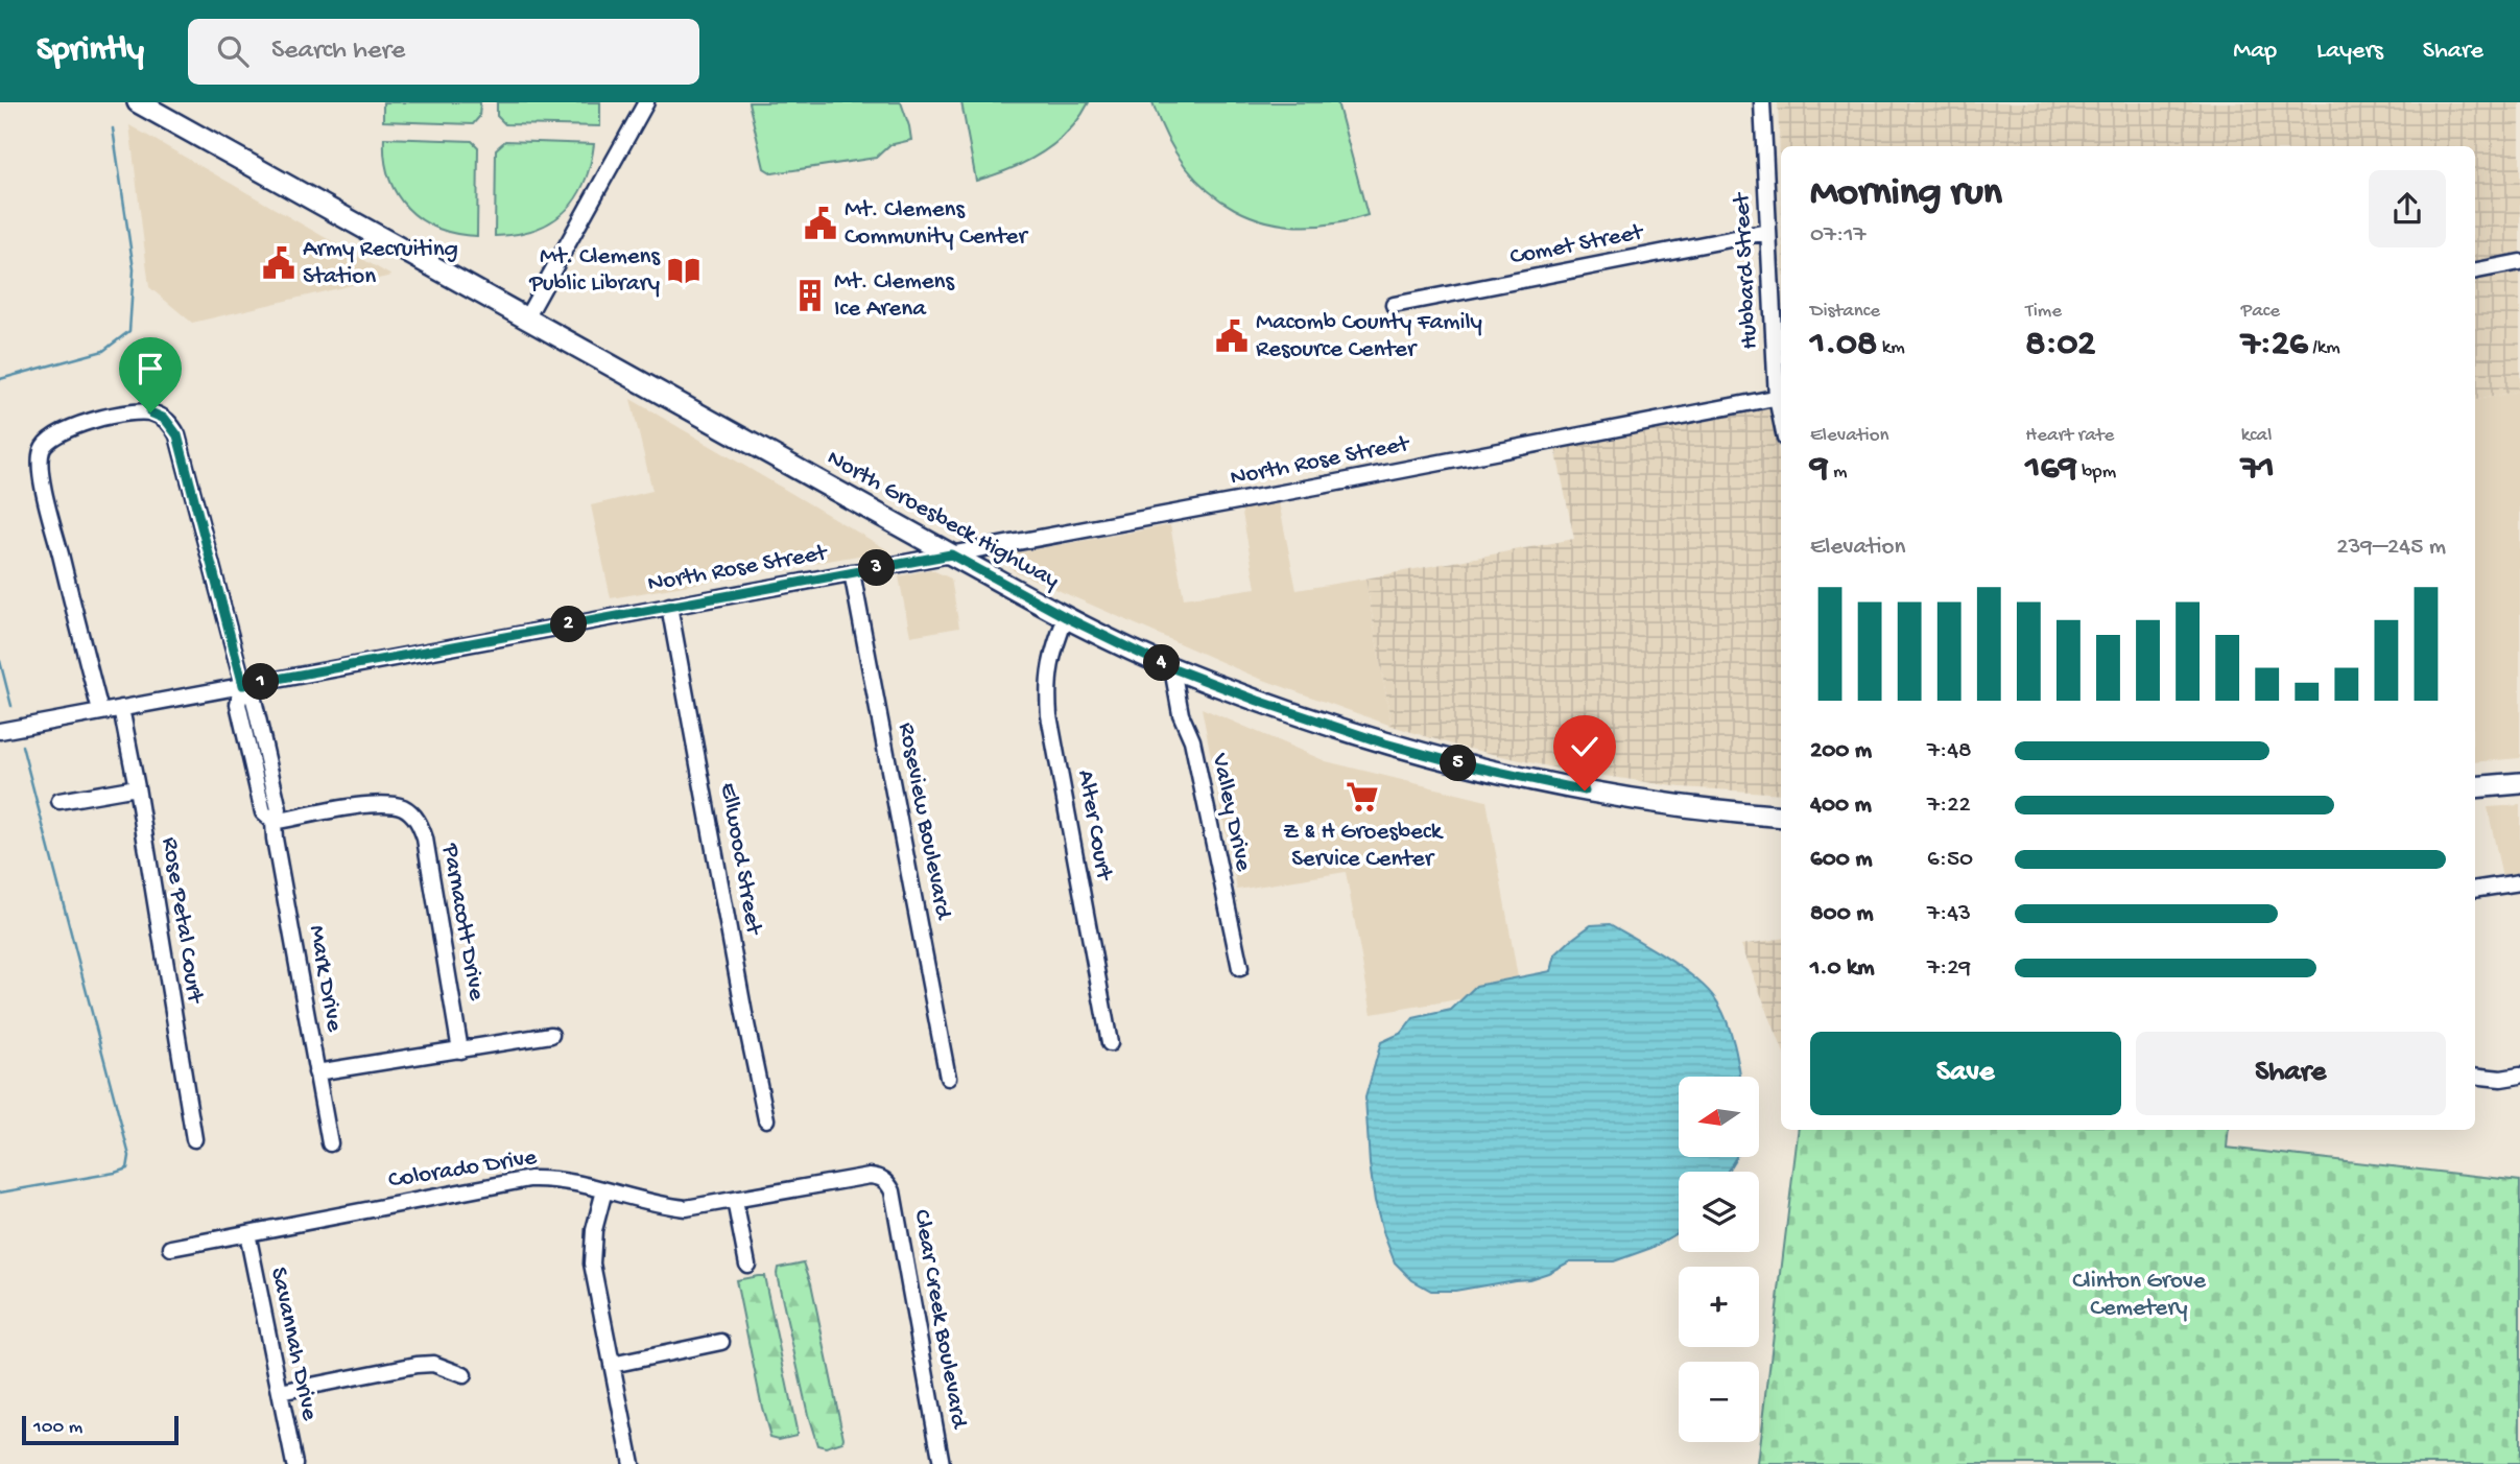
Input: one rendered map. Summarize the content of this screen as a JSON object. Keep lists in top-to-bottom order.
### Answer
{
  "streets": {
    "main road": ["North Groesbeck Highway"],
    "street": [
      "Comet Street",
      "Hubbard Street",
      "North Rose Street",
      "Valley Drive",
      "Roseview Boulevard",
      "Alter Court",
      "Ellwood Street",
      "Rose Petal Court",
      "Parnacott Drive",
      "Mark Drive",
      "Colorado Drive",
      "Clear Creek Boulevard",
      "Savannah Drive"
    ]
  },
  "crossings": [
    ["Comet Street", "Hubbard Street"],
    ["Hubbard Street", "North Rose Street"],
    ["North Rose Street", "North Groesbeck Highway"],
    ["North Rose Street", "Roseview Boulevard"],
    ["North Rose Street", "Ellwood Street"],
    ["North Rose Street", "Rose Petal Court"],
    ["North Rose Street", "Mark Drive"],
    ["North Groesbeck Highway", "Valley Drive"],
    ["North Groesbeck Highway", "Alter Court"],
    ["Parnacott Drive", "Mark Drive"],
    ["Colorado Drive", "Clear Creek Boulevard"],
    ["Colorado Drive", "Savannah Drive"]
  ],
  "parks": ["Clinton Grove Cemetery"],
  "places": {
    "public building": ["Mt. Clemens Community Center", "Army Recruiting Station", "Macomb County Family Resource Center"],
    "library": ["Mt. Clemens Public Library"],
    "building": ["Mt. Clemens Ice Arena"],
    "supermarket": ["Z & H Groesbeck Service Center"]
  },
  "scale_bar": "100 m",
  "north": "left",
  "page": {
    "header": "Sprintly",
    "search": "Search here",
    "nav": ["Map", "Layers", "Share"],
    "heading": ["Morning run", "07:17"],
    "stats": [
      ["Distance", "1.08 km"],
      ["Time", "8:02"],
      ["Pace", "7:26 /km"],
      ["Elevation", "9 m"],
      ["Heart rate", "169 bpm"],
      ["kcal", "71"]
    ],
    "chart": ["Elevation", "239–245 m"],
    "pins": [
      "3",
      "2",
      "4",
      "1",
      "5"
    ],
    "list": [
      {
        "name": "200 m",
        "note": "7:48"
      },
      {
        "name": "400 m",
        "note": "7:22"
      },
      {
        "name": "600 m",
        "note": "6:50"
      },
      {
        "name": "800 m",
        "note": "7:43"
      },
      {
        "name": "1.0 km",
        "note": "7:29"
      }
    ],
    "buttons": ["Save", "Share"],
    "map_buttons": ["+", "−"],
    "scale": "100 m"
  }
}
